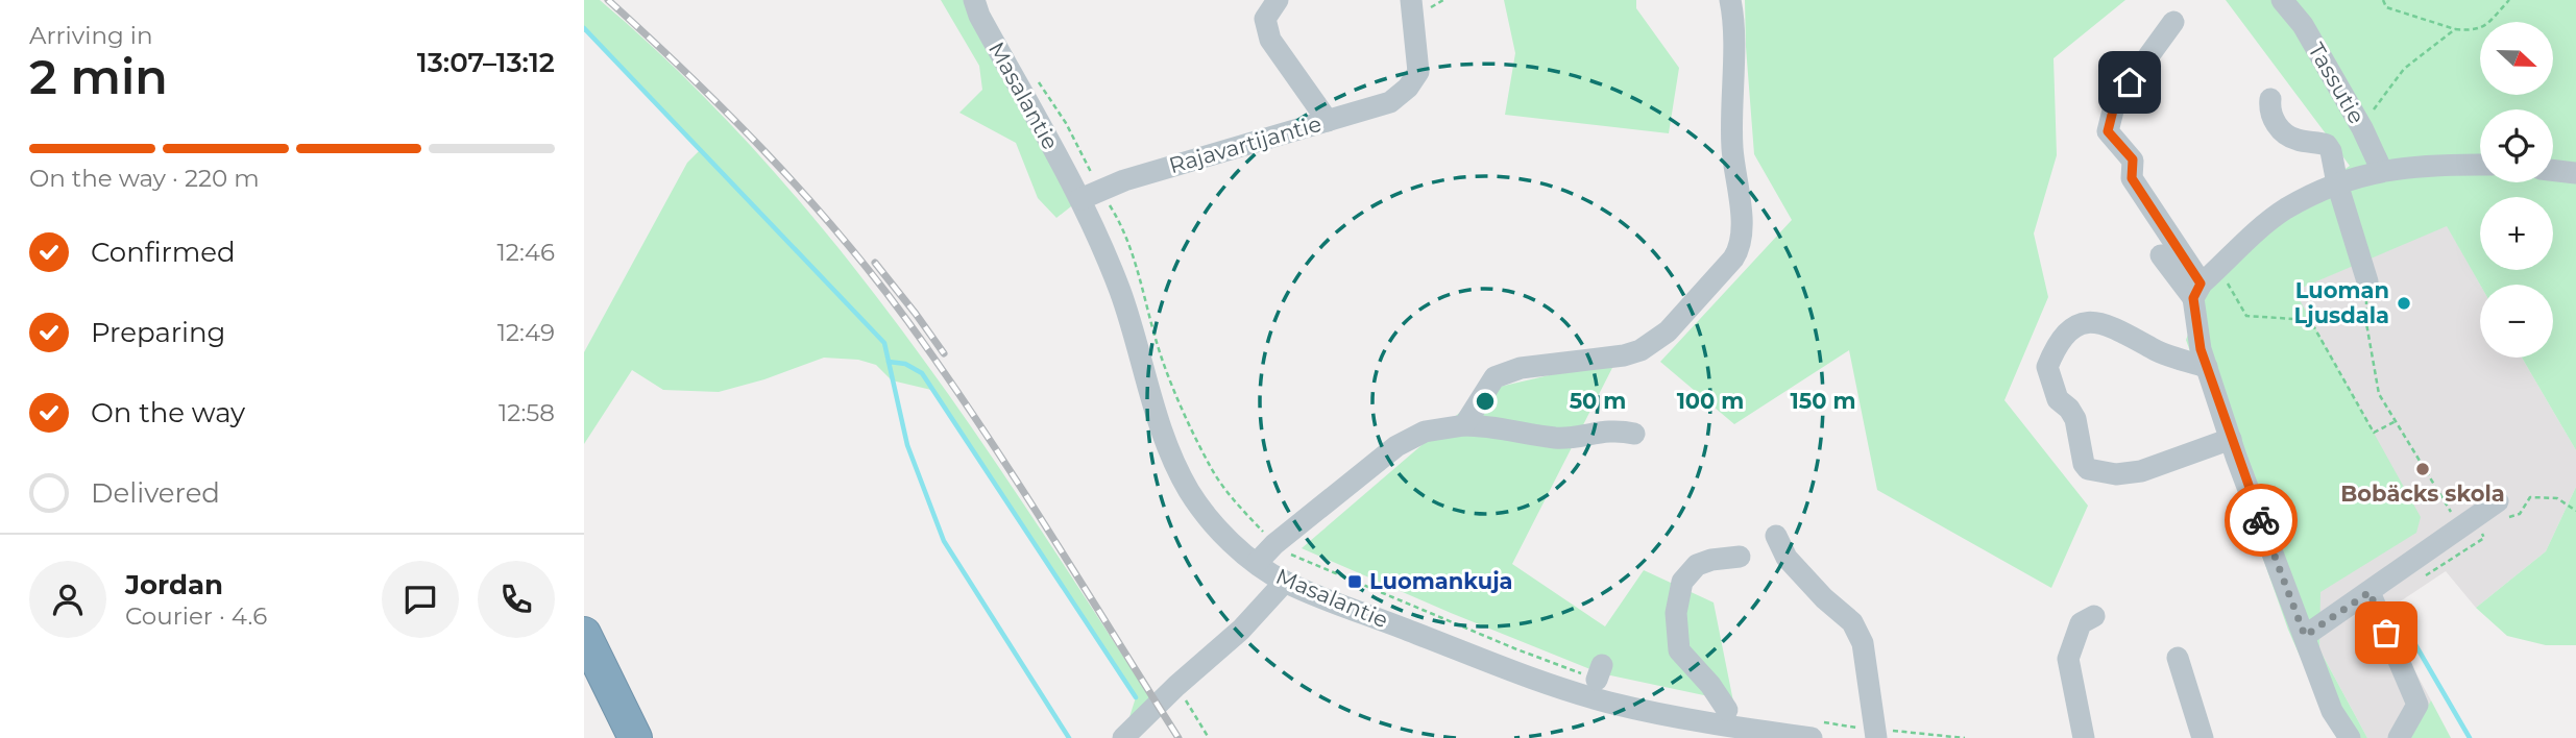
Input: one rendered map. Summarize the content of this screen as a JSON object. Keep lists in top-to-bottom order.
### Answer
{
  "streets": {
    "street": ["Tassutie", "Masalantie", "Rajavartijantie"]
  },
  "crossings": [
    ["Masalantie", "Rajavartijantie"]
  ],
  "places": {
    "other": ["Luoman Ljusdala", "Bobäcks skola"],
    "transit": ["Luomankuja"]
  },
  "north": "right",
  "page": {
    "heading": ["2 min", "Arriving in", "13:07–13:12"],
    "panel": ["Jordan", "Courier · 4.6"],
    "map_buttons": ["+", "−"],
    "bar": "On the way · 220 m",
    "list": [
      ["Confirmed", "12:46"],
      ["Preparing", "12:49"],
      ["On the way", "12:58"],
      "Delivered"
    ]
  },
  "rings": ["50 m", "100 m", "150 m"]
}
